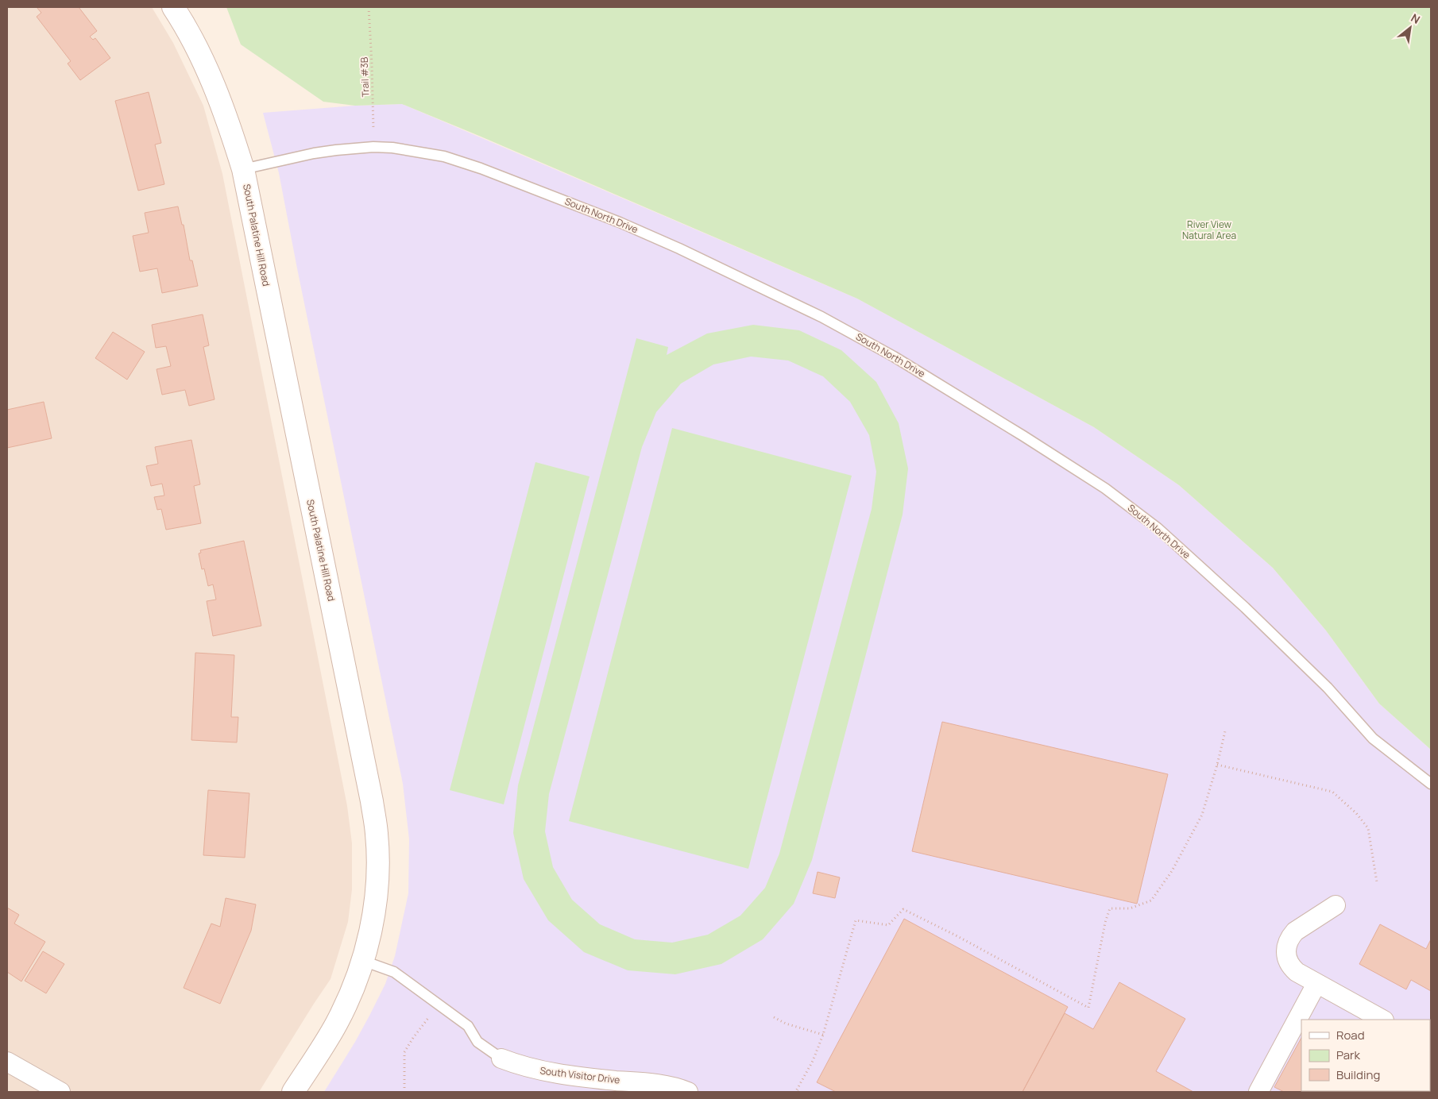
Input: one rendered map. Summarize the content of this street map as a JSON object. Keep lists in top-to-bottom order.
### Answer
{
  "streets": {
    "street": ["South Palatine Hill Road", "South Visitor Drive"],
    "lane": ["South North Drive"],
    "path": ["Trail #3B"]
  },
  "crossings": [
    ["Trail #3B", "South North Drive"],
    ["South North Drive", "South Palatine Hill Road"],
    ["South Palatine Hill Road", "South Visitor Drive"]
  ],
  "parks": ["River View Natural Area"],
  "legend": ["Road", "Park", "Building"],
  "north": "top right"
}
